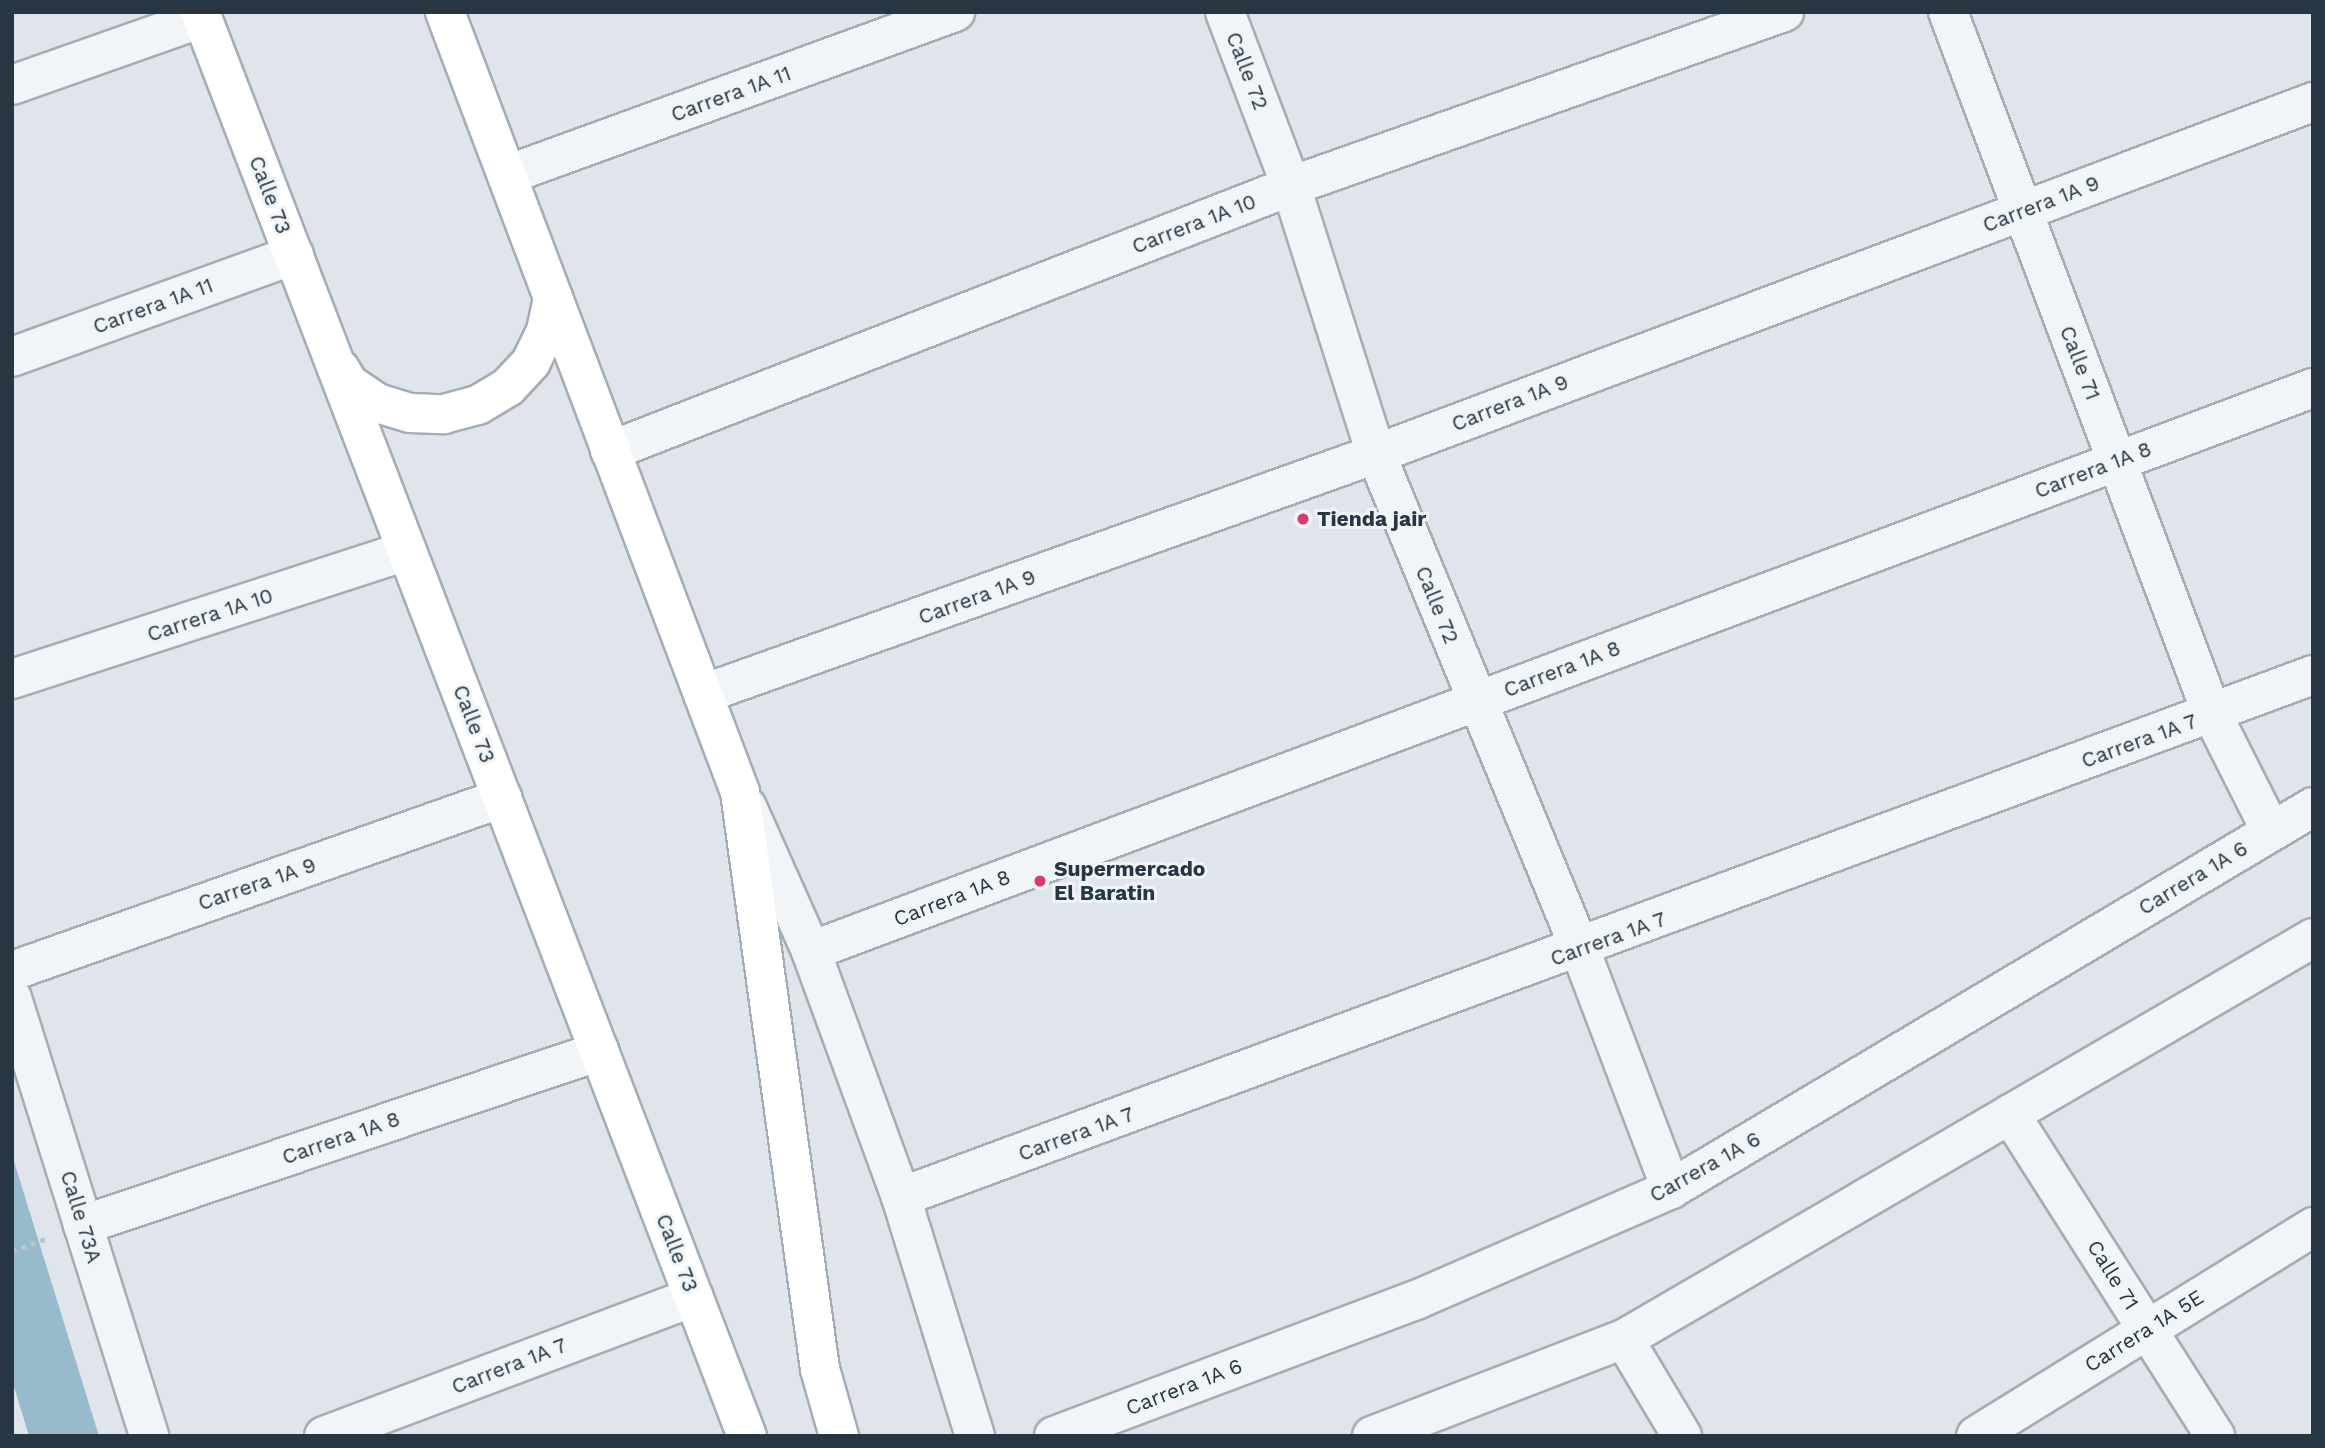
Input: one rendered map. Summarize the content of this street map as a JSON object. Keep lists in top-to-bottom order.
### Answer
{
  "streets": {
    "main road": ["Calle 73"],
    "street": [
      "Calle 72",
      "Carrera 1A 11",
      "Carrera 1A 9",
      "Carrera 1A 10",
      "Calle 71",
      "Carrera 1A 8",
      "Carrera 1A 7",
      "Carrera 1A 6",
      "Calle 73A",
      "Carrera 1A 5E"
    ]
  },
  "crossings": [
    ["Calle 72", "Carrera 1A 9"],
    ["Calle 72", "Carrera 1A 10"],
    ["Calle 72", "Carrera 1A 8"],
    ["Calle 72", "Carrera 1A 7"],
    ["Calle 72", "Carrera 1A 6"],
    ["Carrera 1A 11", "Calle 73"],
    ["Calle 73", "Carrera 1A 9"],
    ["Calle 73", "Carrera 1A 10"],
    ["Calle 73", "Carrera 1A 8"],
    ["Calle 73", "Carrera 1A 7"],
    ["Carrera 1A 9", "Calle 71"],
    ["Calle 71", "Carrera 1A 8"],
    ["Calle 71", "Carrera 1A 7"],
    ["Calle 71", "Carrera 1A 6"],
    ["Calle 71", "Carrera 1A 5E"],
    ["Carrera 1A 8", "Calle 73A"]
  ],
  "places": ["Tienda jair", "Supermercado El Baratin"]
}
